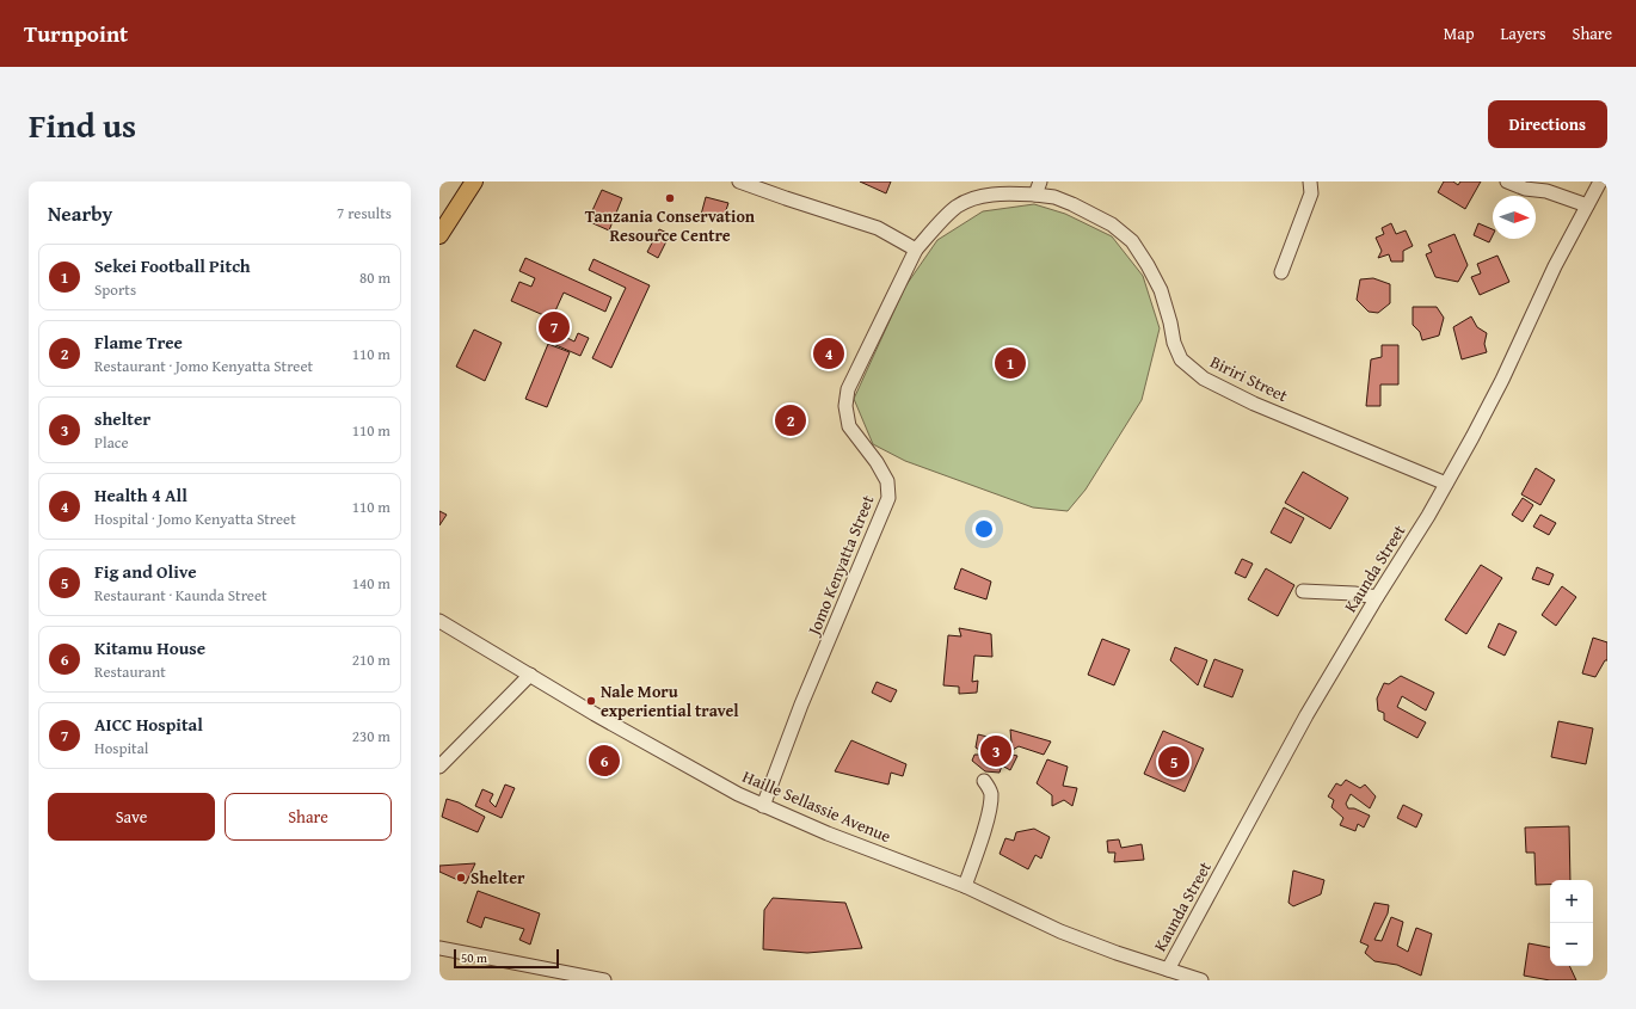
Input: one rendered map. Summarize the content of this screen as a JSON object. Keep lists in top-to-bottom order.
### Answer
{
  "streets": {
    "street": [
      "Biriri Street",
      "Jomo Kenyatta Street",
      "Kaunda Street",
      "Haille Sellassie Avenue"
    ]
  },
  "crossings": [
    ["Biriri Street", "Jomo Kenyatta Street"],
    ["Biriri Street", "Kaunda Street"],
    ["Jomo Kenyatta Street", "Haille Sellassie Avenue"],
    ["Kaunda Street", "Haille Sellassie Avenue"]
  ],
  "places": ["Tanzania Conservation Resource Centre", "Nale Moru experiential travel", "Shelter"],
  "scale_bar": "50 m",
  "north": "right",
  "page": {
    "header": "Turnpoint",
    "nav": ["Map", "Layers", "Share"],
    "title": "Find us",
    "buttons": [
      "Directions",
      ["Save", "Share"]
    ],
    "heading": ["Nearby", "7 results"],
    "list": [
      {
        "mark": "1",
        "name": "Sekei Football Pitch",
        "note": "Sports",
        "value": "80 m"
      },
      {
        "mark": "2",
        "name": "Flame Tree",
        "note": "Restaurant · Jomo Kenyatta Street",
        "value": "110 m"
      },
      {
        "mark": "3",
        "name": "shelter",
        "note": "Place",
        "value": "110 m"
      },
      {
        "mark": "4",
        "name": "Health 4 All",
        "note": "Hospital · Jomo Kenyatta Street",
        "value": "110 m"
      },
      {
        "mark": "5",
        "name": "Fig and Olive",
        "note": "Restaurant · Kaunda Street",
        "value": "140 m"
      },
      {
        "mark": "6",
        "name": "Kitamu House",
        "note": "Restaurant",
        "value": "210 m"
      },
      {
        "mark": "7",
        "name": "AICC Hospital",
        "note": "Hospital",
        "value": "230 m"
      }
    ],
    "pins": [
      "7",
      "4",
      "1",
      "2",
      "3",
      "6",
      "5"
    ],
    "map_buttons": ["+", "−"],
    "scale": "50 m"
  }
}
